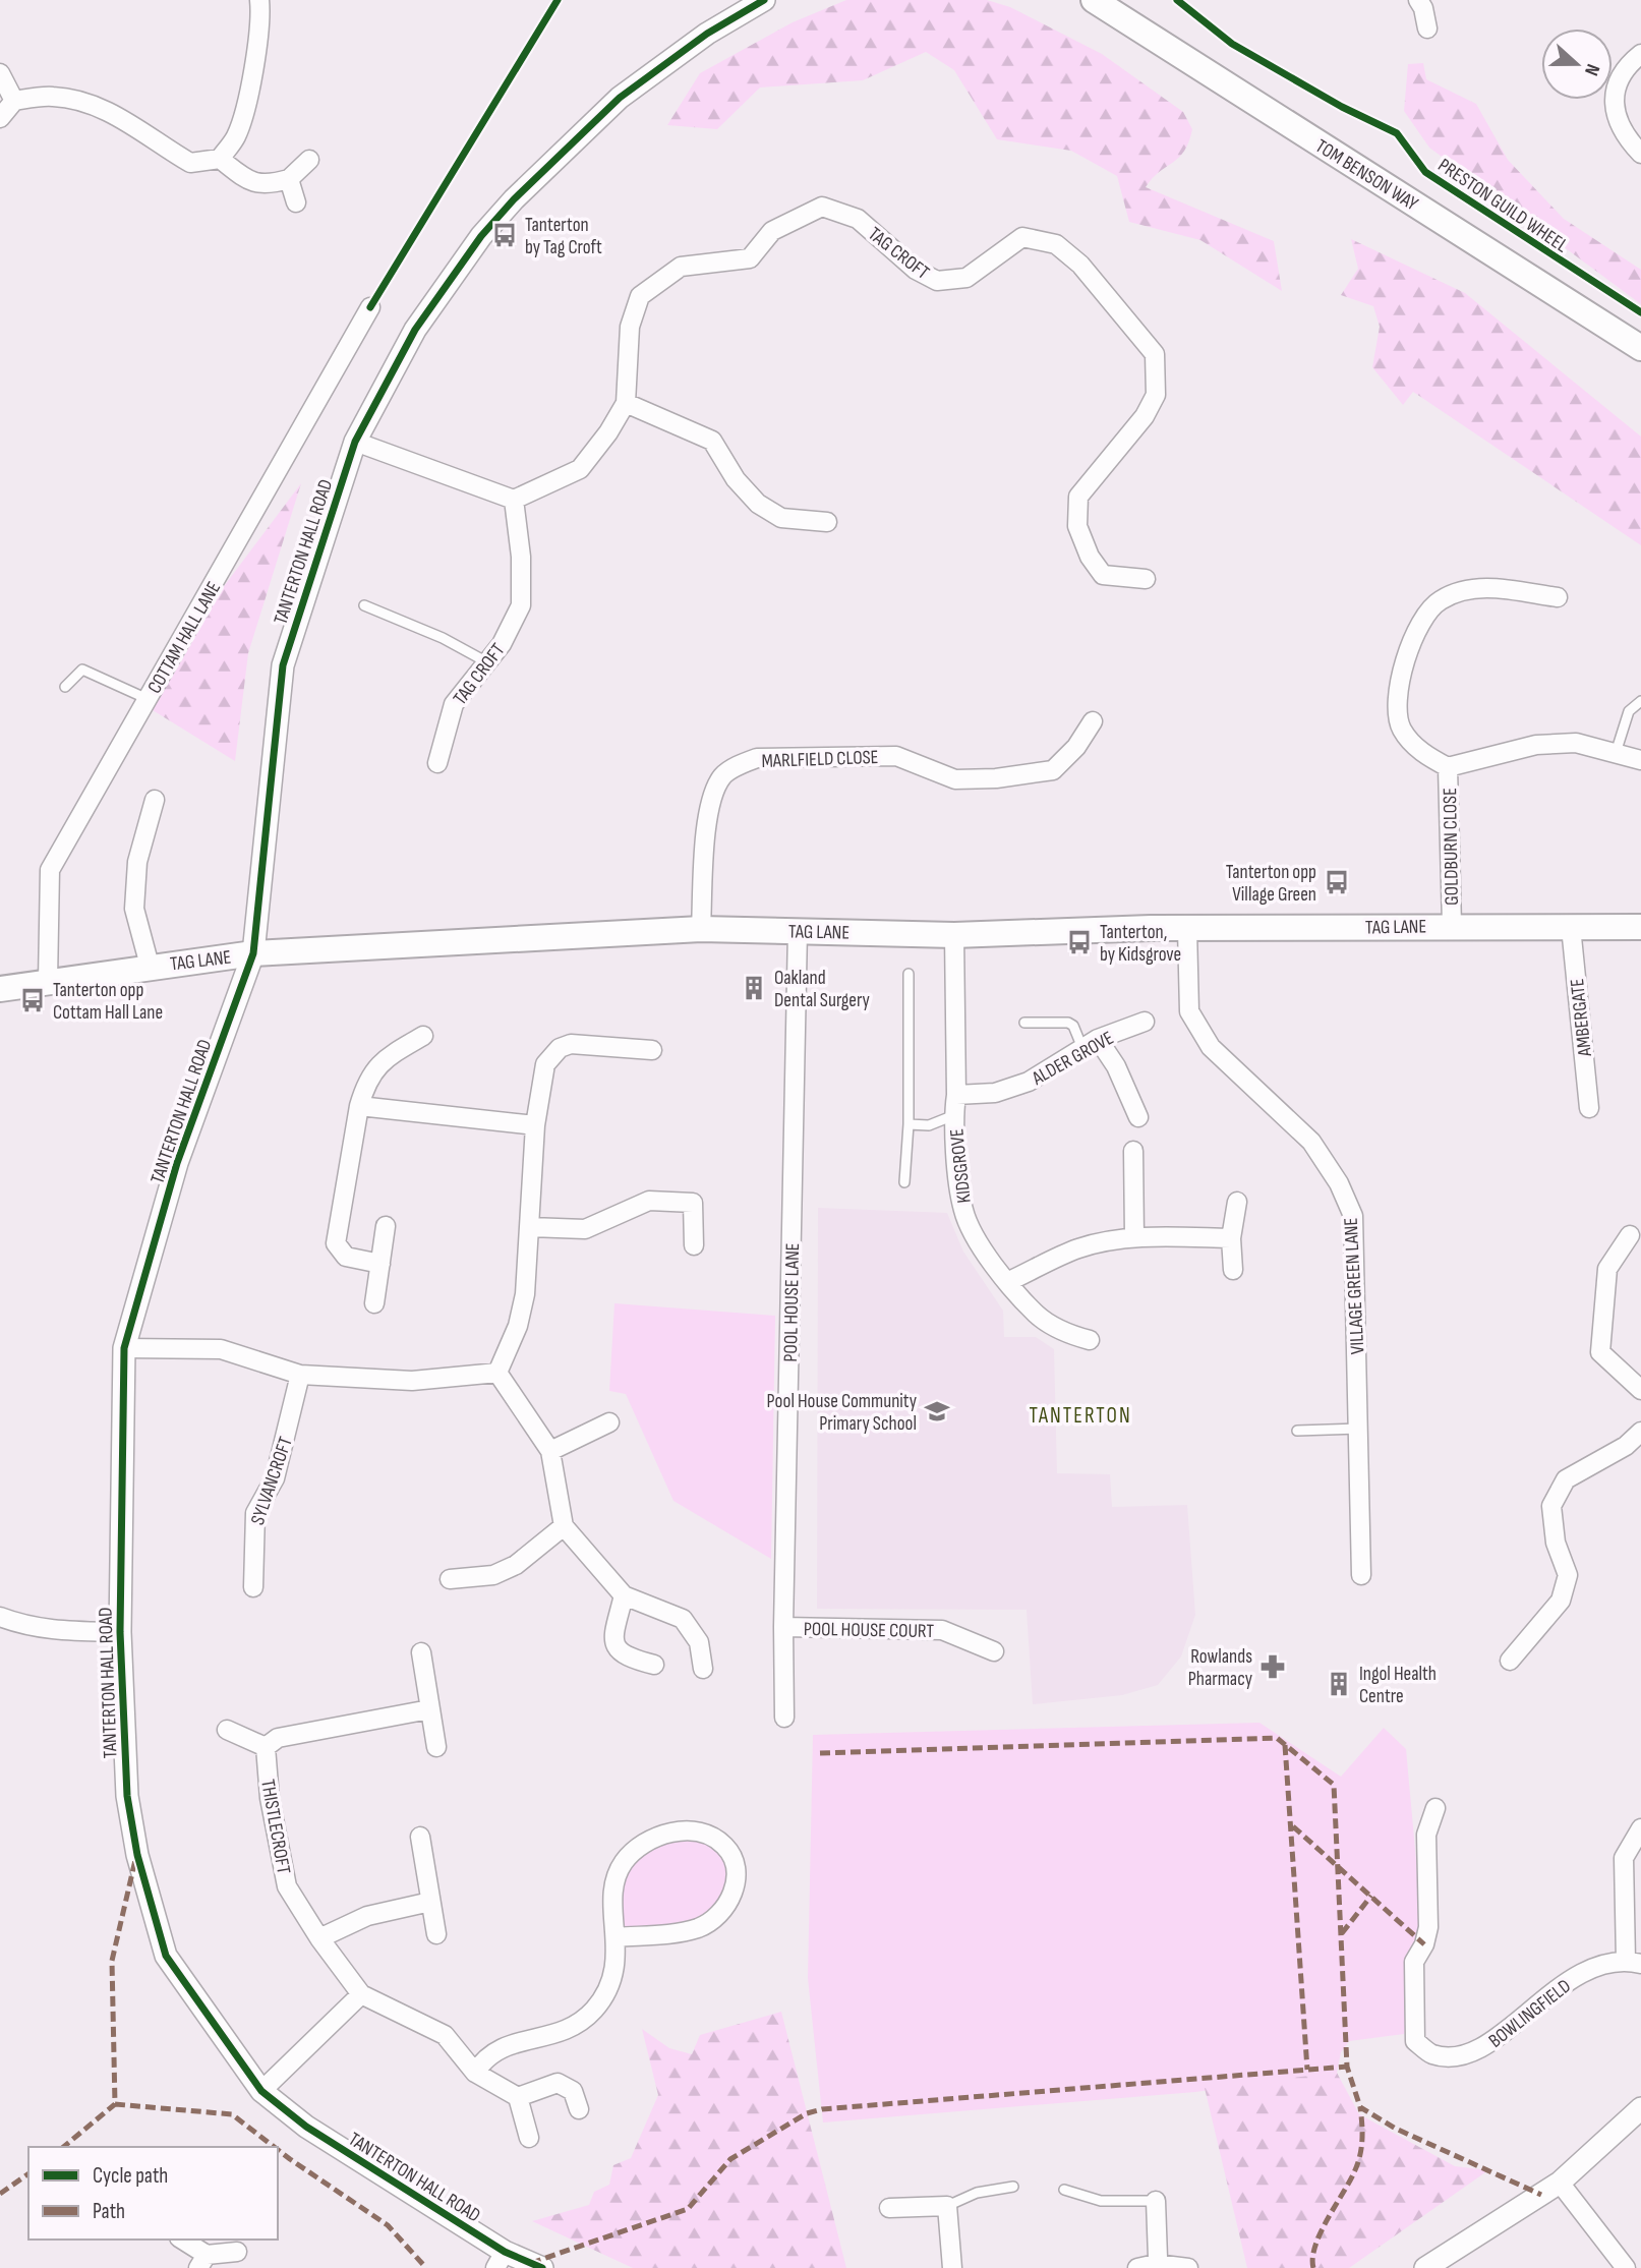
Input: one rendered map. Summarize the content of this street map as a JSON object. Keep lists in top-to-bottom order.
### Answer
{
  "streets": {
    "main road": ["TOM BENSON WAY", "TAG LANE"],
    "street": [
      "TAG CROFT",
      "TANTERTON HALL ROAD",
      "COTTAM HALL LANE",
      "MARLFIELD CLOSE",
      "GOLDBURN CLOSE",
      "AMBERGATE",
      "ALDER GROVE",
      "KIDSGROVE",
      "VILLAGE GREEN LANE",
      "POOL HOUSE LANE",
      "SYLVANCROFT",
      "POOL HOUSE COURT",
      "THISTLECROFT",
      "BOWLINGFIELD"
    ],
    "cycle path": ["PRESTON GUILD WHEEL"]
  },
  "crossings": [
    ["TANTERTON HALL ROAD", "TAG LANE"],
    ["COTTAM HALL LANE", "TAG LANE"],
    ["MARLFIELD CLOSE", "TAG LANE"],
    ["GOLDBURN CLOSE", "TAG LANE"],
    ["TAG LANE", "AMBERGATE"],
    ["TAG LANE", "KIDSGROVE"],
    ["TAG LANE", "VILLAGE GREEN LANE"],
    ["TAG LANE", "POOL HOUSE LANE"],
    ["ALDER GROVE", "KIDSGROVE"],
    ["POOL HOUSE LANE", "POOL HOUSE COURT"]
  ],
  "districts": ["TANTERTON"],
  "places": {
    "bus stop": [
      "Tanterton by Tag Croft",
      "Tanterton opp Village Green",
      "Tanterton, by Kidsgrove",
      "Tanterton opp Cottam Hall Lane"
    ],
    "building": ["Oakland Dental Surgery", "Ingol Health Centre"],
    "school or university": ["Pool House Community Primary School"],
    "pharmacy": ["Rowlands Pharmacy"]
  },
  "legend": ["Cycle path", "Path"],
  "north": "right"
}
